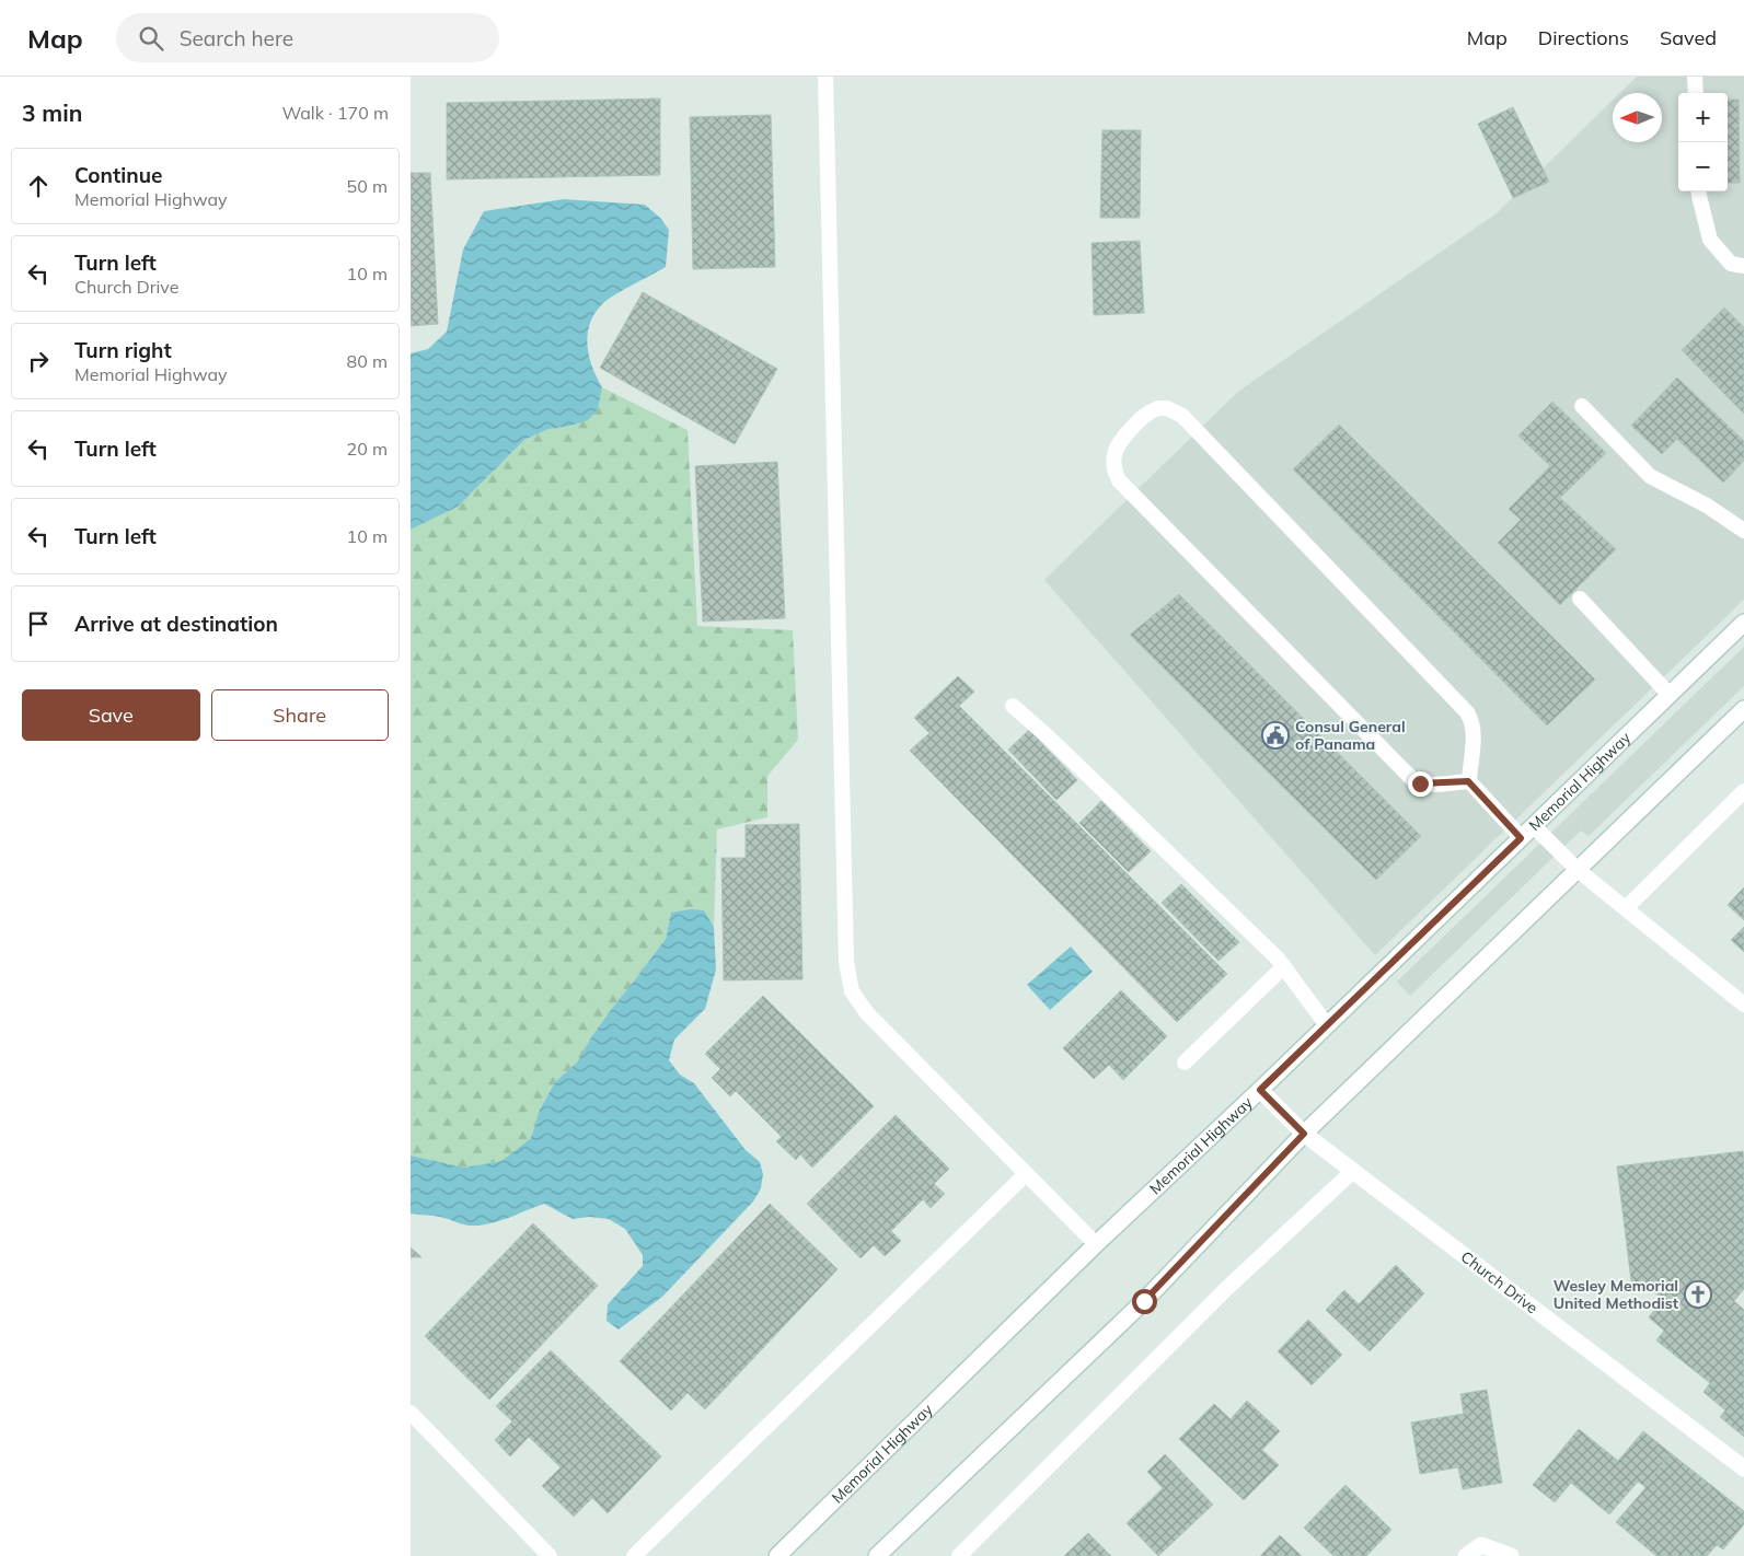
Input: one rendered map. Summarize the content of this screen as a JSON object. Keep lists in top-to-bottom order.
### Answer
{
  "streets": {
    "main road": ["Memorial Highway", "Church Drive"]
  },
  "crossings": [
    ["Memorial Highway", "Church Drive"]
  ],
  "places": {
    "public building": ["Consul General of Panama"],
    "church": ["Wesley Memorial United Methodist"]
  },
  "north": "left",
  "page": {
    "header": "Map",
    "search": "Search here",
    "nav": ["Map", "Directions", "Saved"],
    "heading": ["3 min", "Walk · 170 m"],
    "map_buttons": ["+", "−"],
    "list": [
      ["Continue", "Memorial Highway", "50 m"],
      ["Turn left", "Church Drive", "10 m"],
      ["Turn right", "Memorial Highway", "80 m"],
      ["Turn left", "20 m"],
      ["Turn left", "10 m"],
      "Arrive at destination"
    ],
    "buttons": ["Save", "Share"]
  }
}
